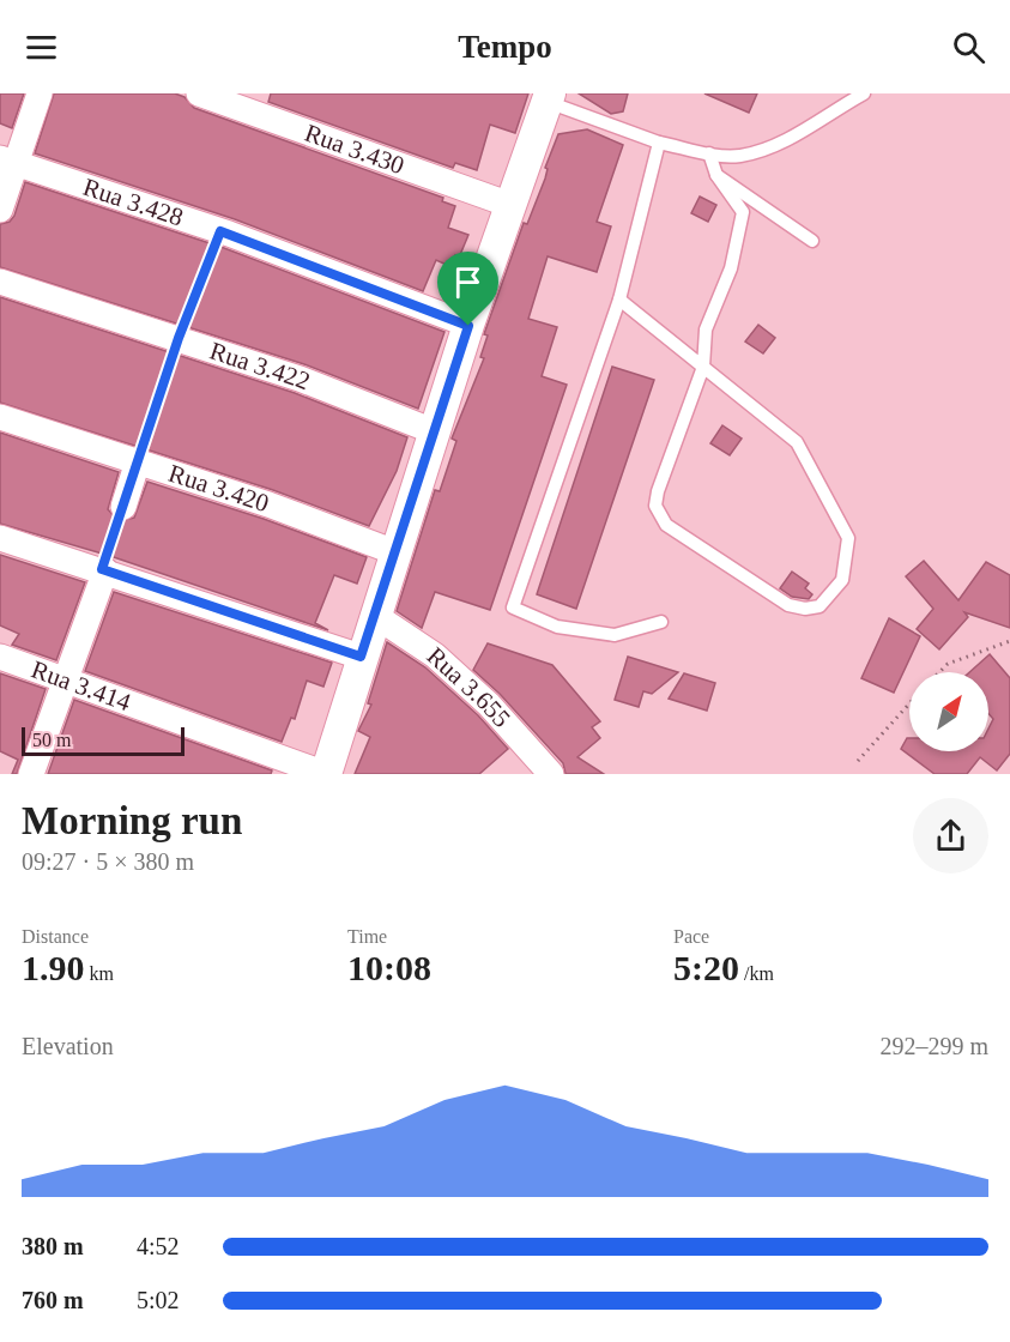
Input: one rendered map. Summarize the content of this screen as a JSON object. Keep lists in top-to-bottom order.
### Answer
{
  "streets": {
    "street": [
      "Rua 3.430",
      "Rua 3.428",
      "Rua 3.422",
      "Rua 3.420",
      "Rua 3.414",
      "Rua 3.655"
    ]
  },
  "scale_bar": "50 m",
  "north": "top right",
  "page": {
    "header": "Tempo",
    "scale": "50 m",
    "heading": ["Morning run", "09:27 · 5 × 380 m"],
    "stats": [
      ["Distance", "1.90 km"],
      ["Time", "10:08"],
      ["Pace", "5:20 /km"]
    ],
    "chart": ["Elevation", "292–299 m"],
    "list": [
      {
        "name": "380 m",
        "note": "4:52"
      },
      {
        "name": "760 m",
        "note": "5:02"
      }
    ]
  }
}
